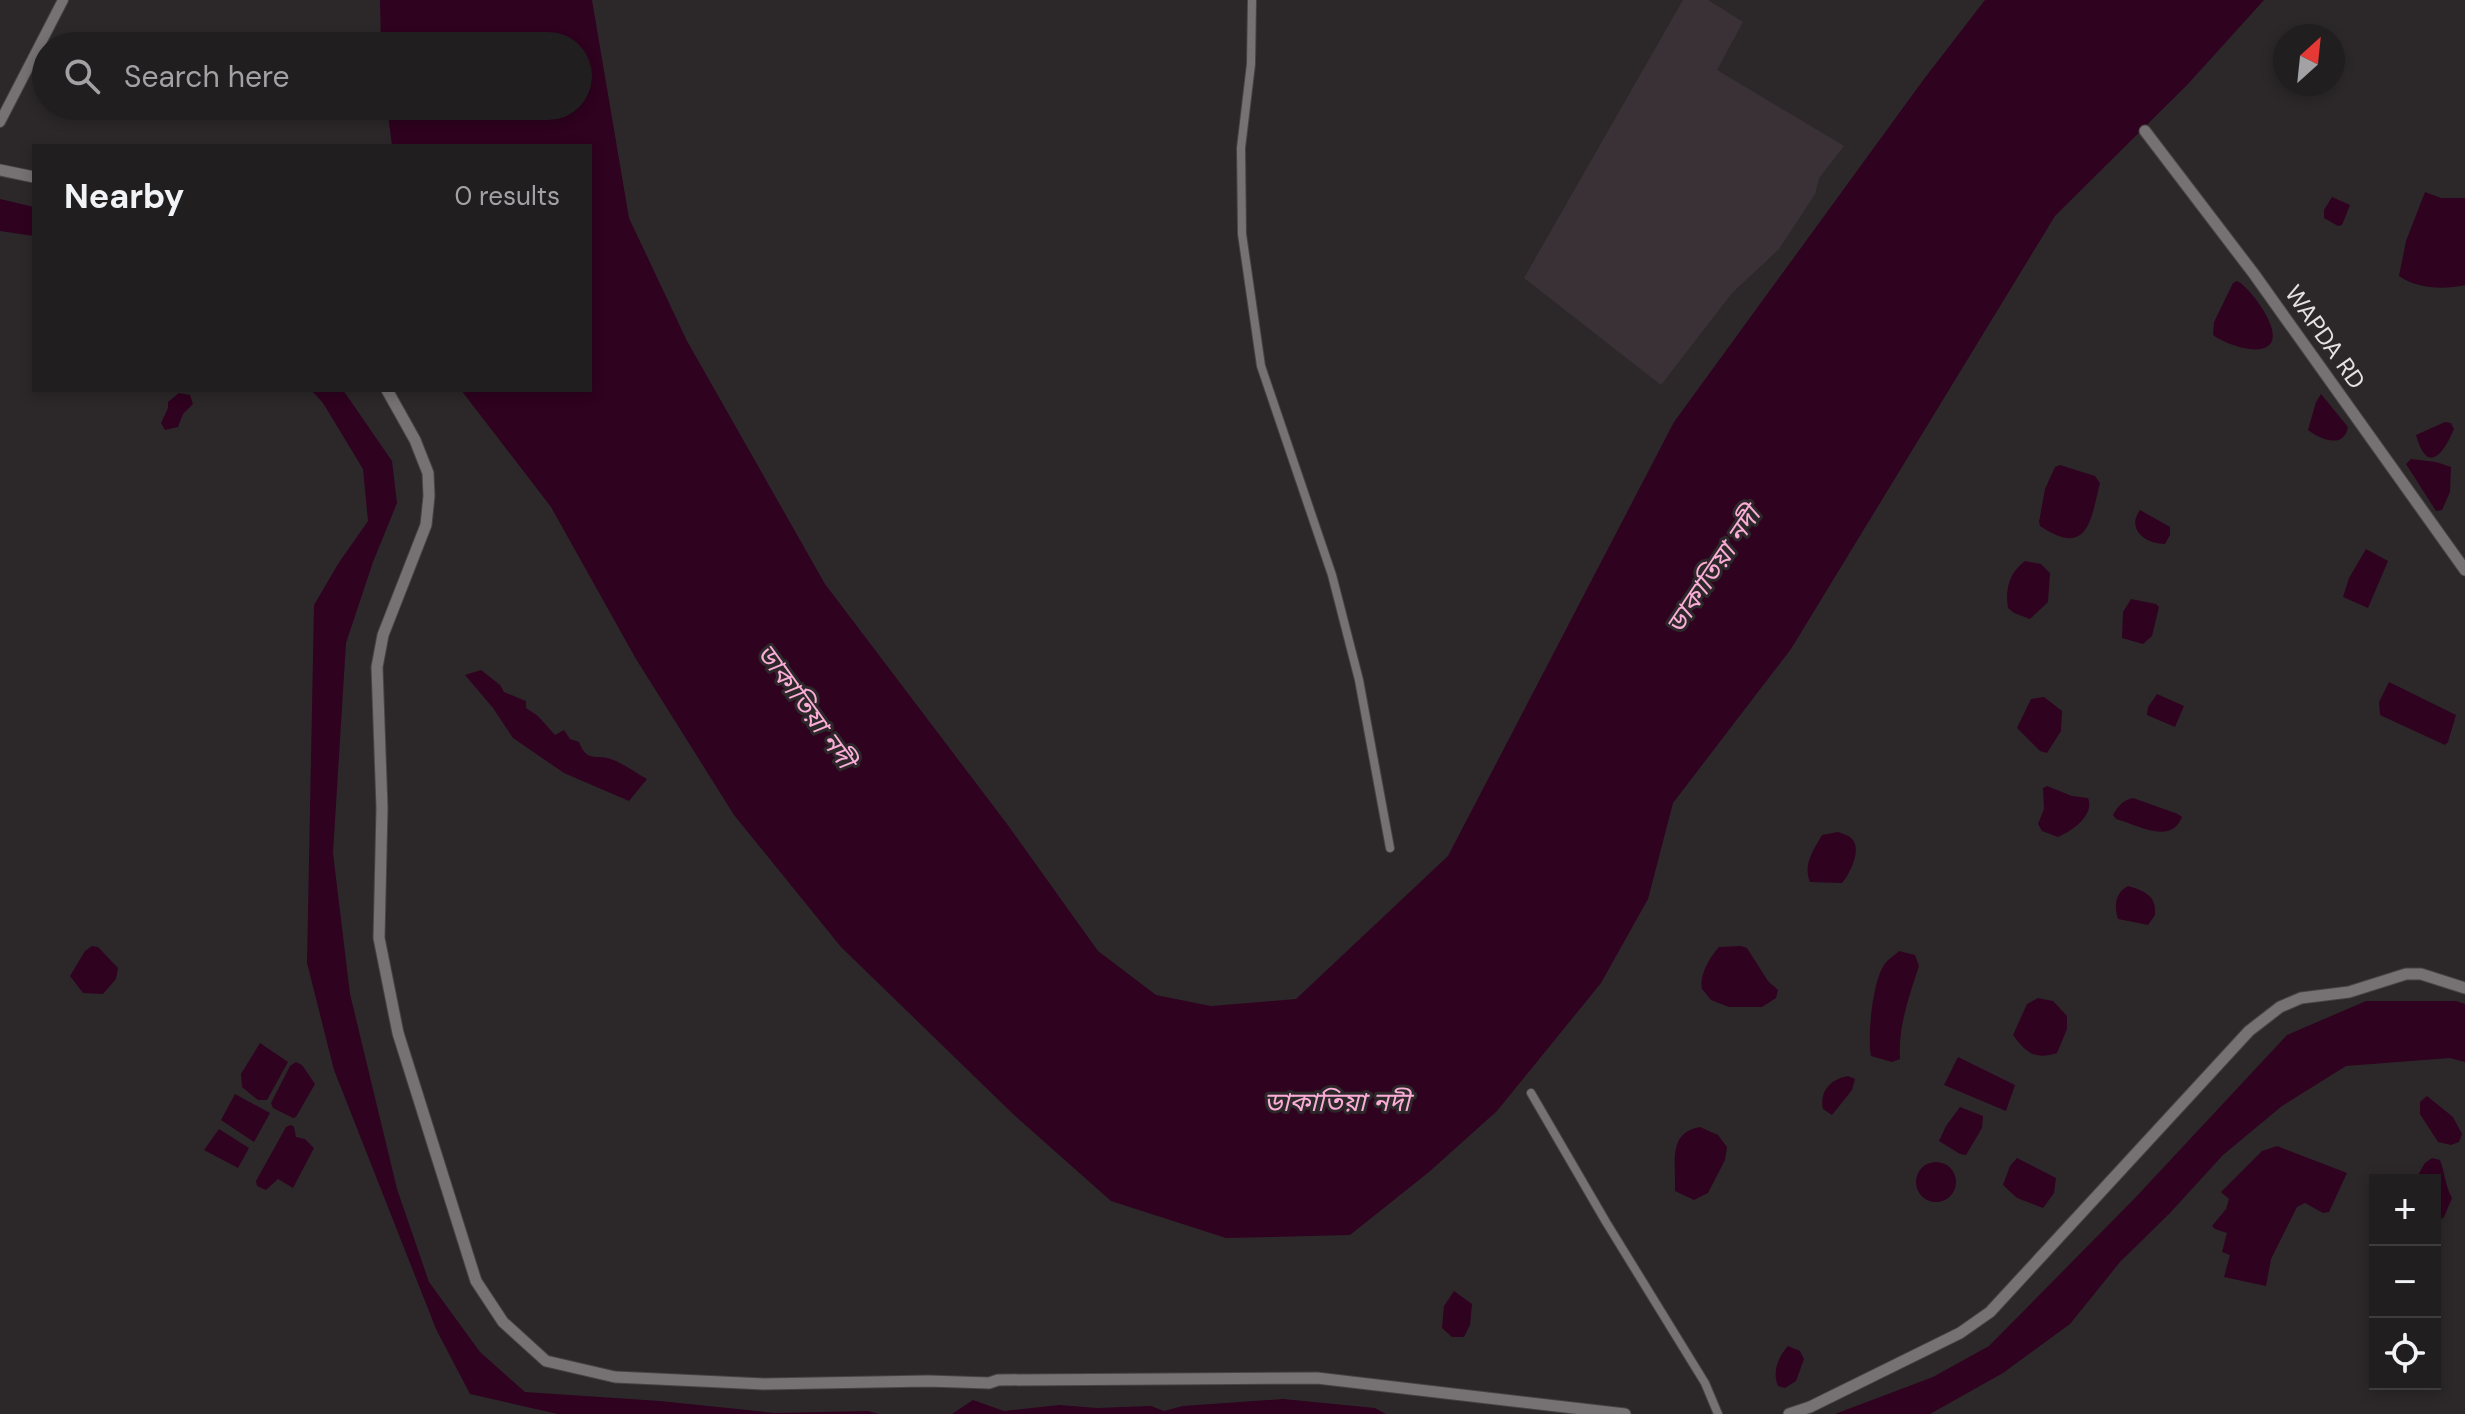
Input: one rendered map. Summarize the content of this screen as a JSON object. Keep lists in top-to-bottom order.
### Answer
{
  "streets": {
    "main road": ["WAPDA RD"]
  },
  "water": ["ডাকাতিয়া নদী"],
  "north": "top right",
  "page": {
    "search": "Search here",
    "heading": ["Nearby", "0 results"],
    "map_buttons": ["+", "−"]
  }
}
